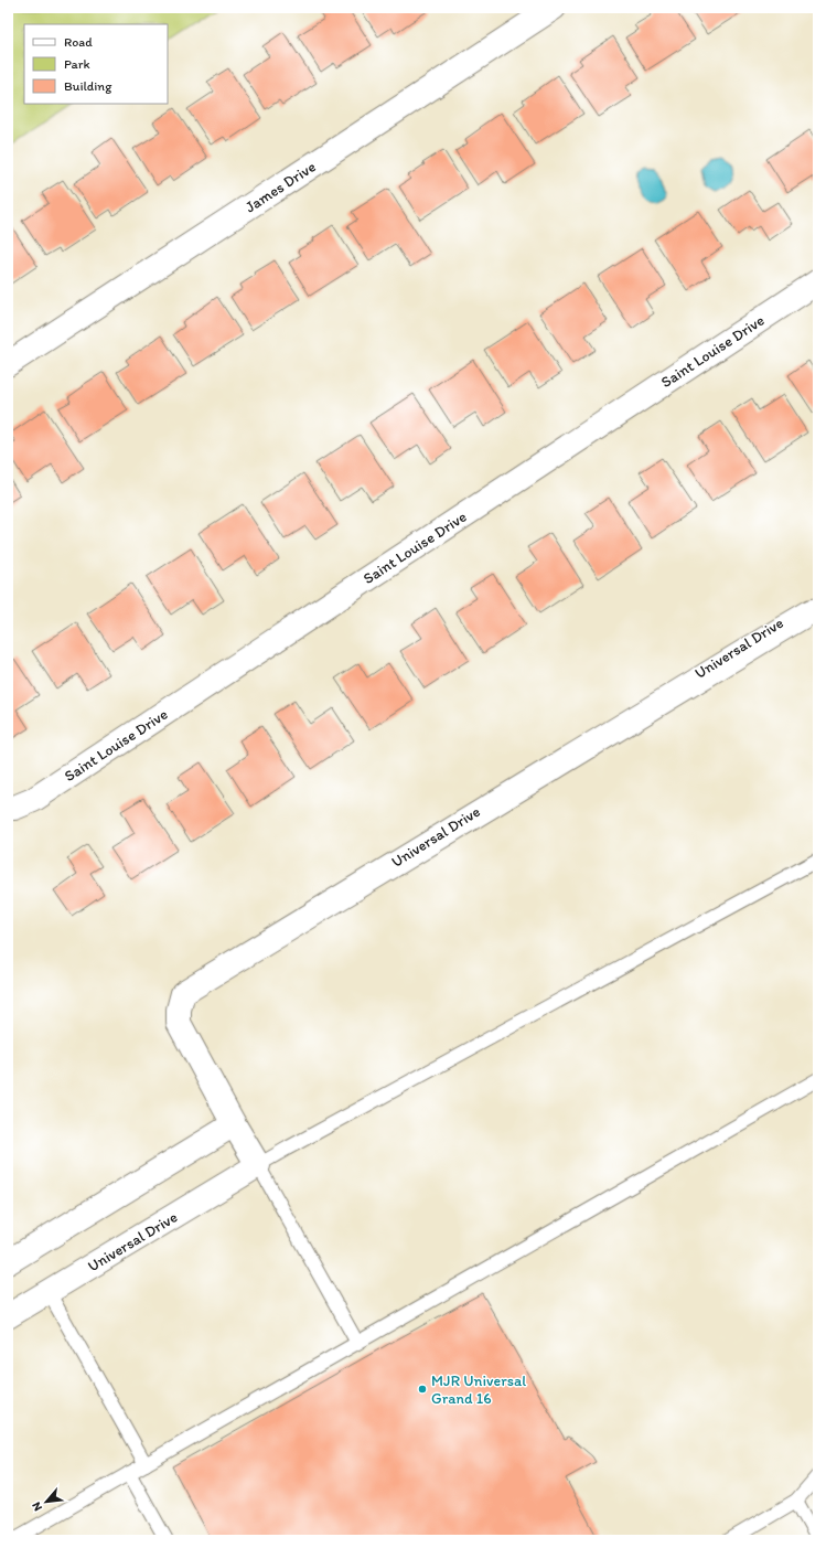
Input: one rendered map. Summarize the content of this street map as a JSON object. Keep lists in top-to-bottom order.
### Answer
{
  "streets": {
    "street": ["James Drive", "Saint Louise Drive", "Universal Drive"]
  },
  "places": ["MJR Universal Grand 16"],
  "legend": ["Road", "Park", "Building"],
  "north": "bottom left"
}
